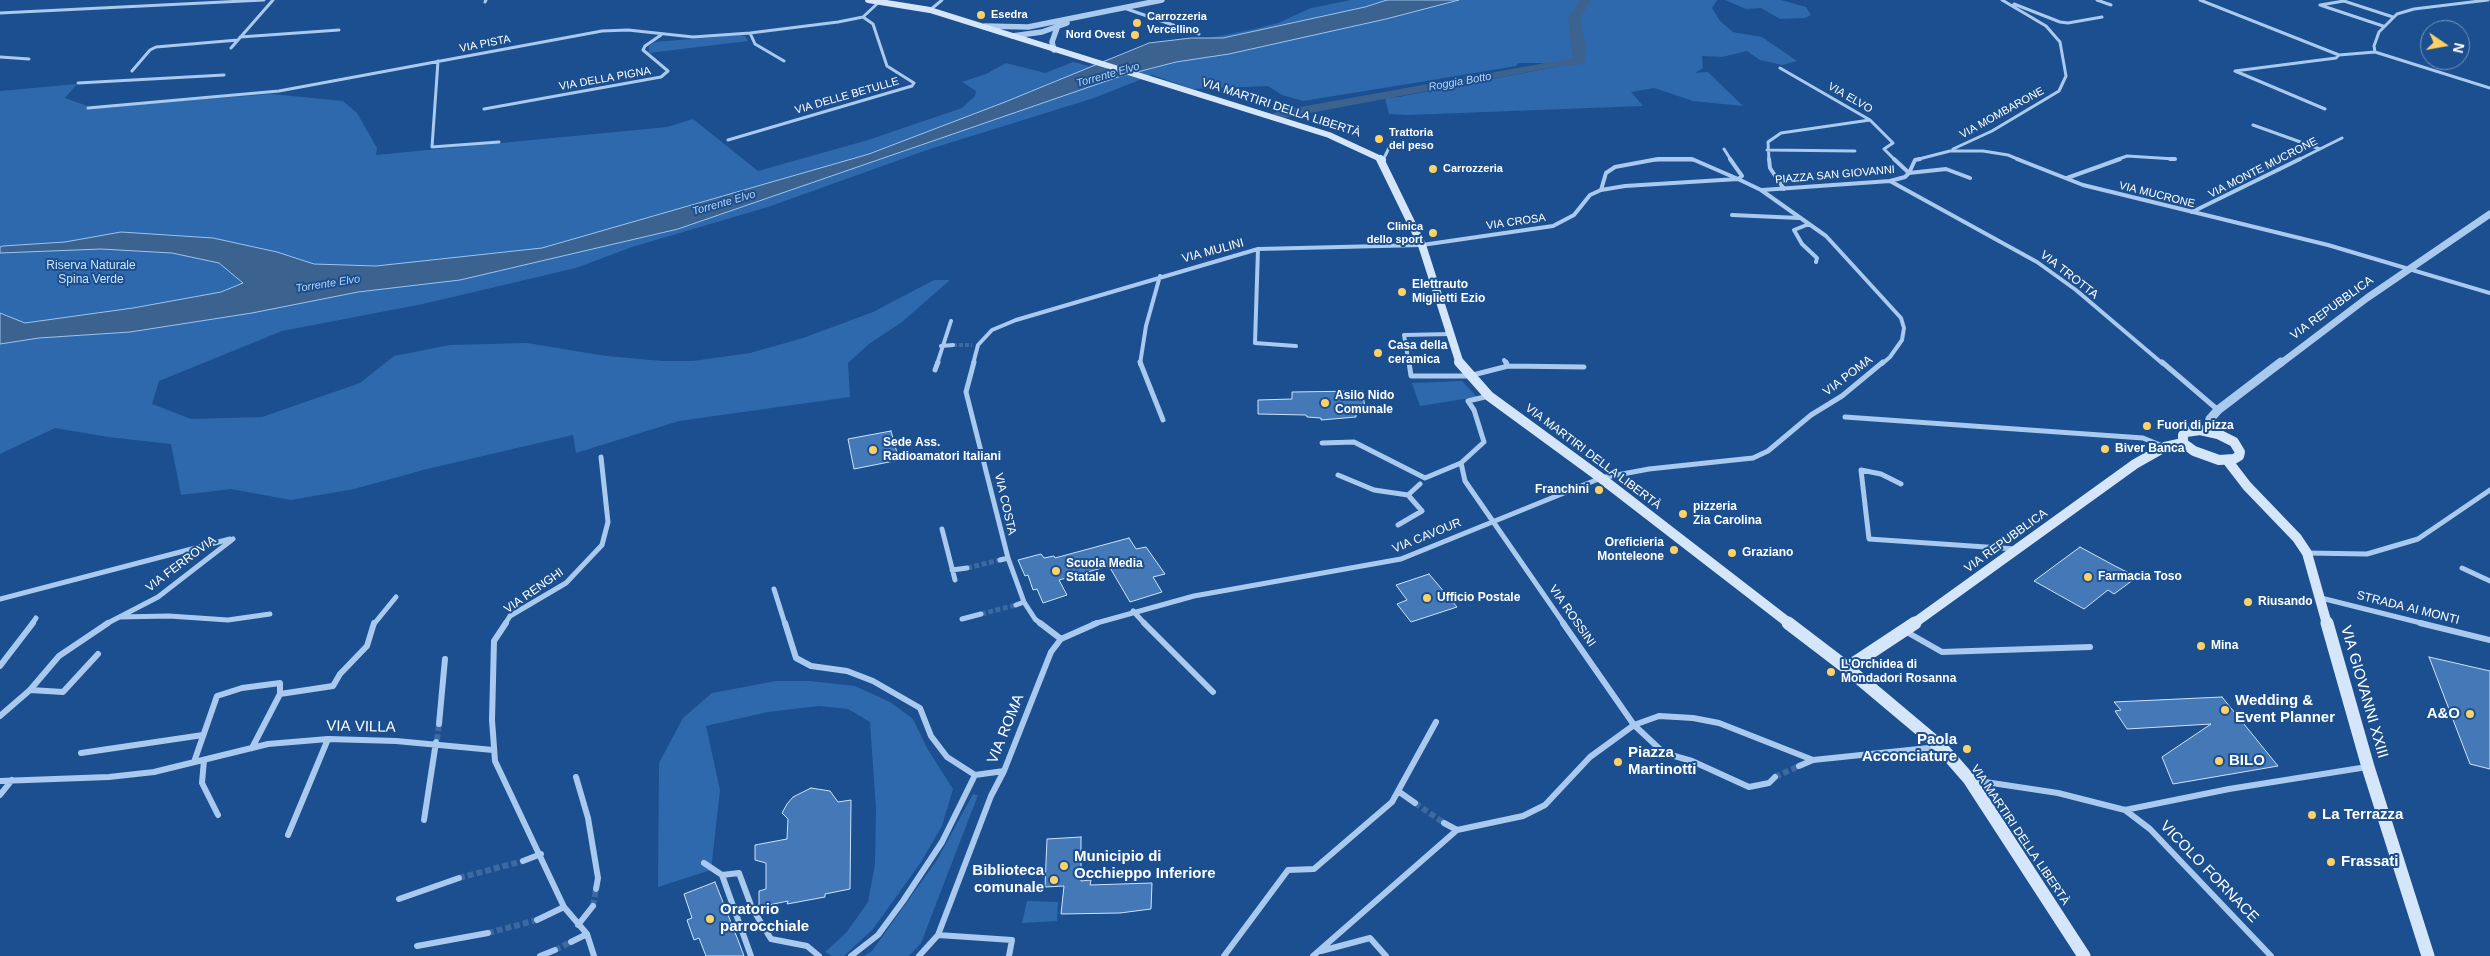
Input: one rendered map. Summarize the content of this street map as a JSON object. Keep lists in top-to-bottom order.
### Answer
{
  "streets": {
    "main road": ["VIA MARTIRI DELLA LIBERTÀ", "VIA REPUBBLICA", "VIA GIOVANNI XXIII"],
    "street": [
      "VIA PISTA",
      "VIA DELLA PIGNA",
      "VIA DELLE BETULLE",
      "VIA ELVO",
      "VIA MOMBARONE",
      "VIA MONTE MUCRONE",
      "PIAZZA SAN GIOVANNI",
      "VIA MUCRONE",
      "VIA CROSA",
      "VIA MULINI",
      "VIA TROTTA",
      "VIA POMA",
      "VIA COSTA",
      "VIA CAVOUR",
      "VIA FERROVIA",
      "VIA RENGHI",
      "STRADA AI MONTI",
      "VIA ROSSINI",
      "VIA VILLA",
      "VIA ROMA",
      "VICOLO FORNACE"
    ]
  },
  "crossings": [
    ["VIA PISTA", "VIA DELLA PIGNA"],
    ["VIA PISTA", "VIA DELLE BETULLE"],
    ["VIA ELVO", "PIAZZA SAN GIOVANNI"],
    ["VIA ELVO", "VIA MUCRONE"],
    ["VIA MARTIRI DELLA LIBERTÀ", "VIA CROSA"],
    ["VIA MARTIRI DELLA LIBERTÀ", "VIA MULINI"],
    ["VIA MARTIRI DELLA LIBERTÀ", "VIA REPUBBLICA"],
    ["VIA MARTIRI DELLA LIBERTÀ", "VIA POMA"],
    ["VIA MARTIRI DELLA LIBERTÀ", "VIA CAVOUR"],
    ["VIA MOMBARONE", "VIA MUCRONE"],
    ["VIA MONTE MUCRONE", "VIA MUCRONE"],
    ["PIAZZA SAN GIOVANNI", "VIA MUCRONE"],
    ["PIAZZA SAN GIOVANNI", "VIA CROSA"],
    ["PIAZZA SAN GIOVANNI", "VIA TROTTA"],
    ["PIAZZA SAN GIOVANNI", "VIA POMA"],
    ["VIA MUCRONE", "VIA REPUBBLICA"],
    ["VIA CROSA", "VIA MULINI"],
    ["VIA CROSA", "VIA POMA"],
    ["VIA MULINI", "VIA COSTA"],
    ["VIA TROTTA", "VIA REPUBBLICA"],
    ["VIA POMA", "VIA CAVOUR"],
    ["VIA COSTA", "VIA ROMA"],
    ["VIA CAVOUR", "VIA ROSSINI"],
    ["VIA RENGHI", "VIA VILLA"],
    ["STRADA AI MONTI", "VIA GIOVANNI XXIII"]
  ],
  "water": ["Torrente Elvo", "Roggia Botto"],
  "parks": ["Riserva Naturale Spina Verde"],
  "places": [
    "Esedra",
    "Carrozzeria Vercellino",
    "Nord Ovest",
    "Trattoria del peso",
    "Carrozzeria",
    "Clinica dello sport",
    "Elettrauto Miglietti Ezio",
    "Casa della ceramica",
    "Asilo Nido Comunale",
    "Fuori di pizza",
    "Biver Banca",
    "Sede Ass. Radioamatori Italiani",
    "Franchini",
    "pizzeria Zia Carolina",
    "Oreficieria Monteleone",
    "Graziano",
    "Scuola Media Statale",
    "Farmacia Toso",
    "Ufficio Postale",
    "Riusando",
    "Mina",
    "L'Orchidea di Mondadori Rosanna",
    "Wedding & Event Planner",
    "A&O",
    "Paola Acconciature",
    "BILO",
    "Piazza Martinotti",
    "La Terrazza",
    "Frassati",
    "Municipio di Occhieppo Inferiore",
    "Biblioteca comunale",
    "Oratorio parrocchiale"
  ],
  "north": "right"
}
